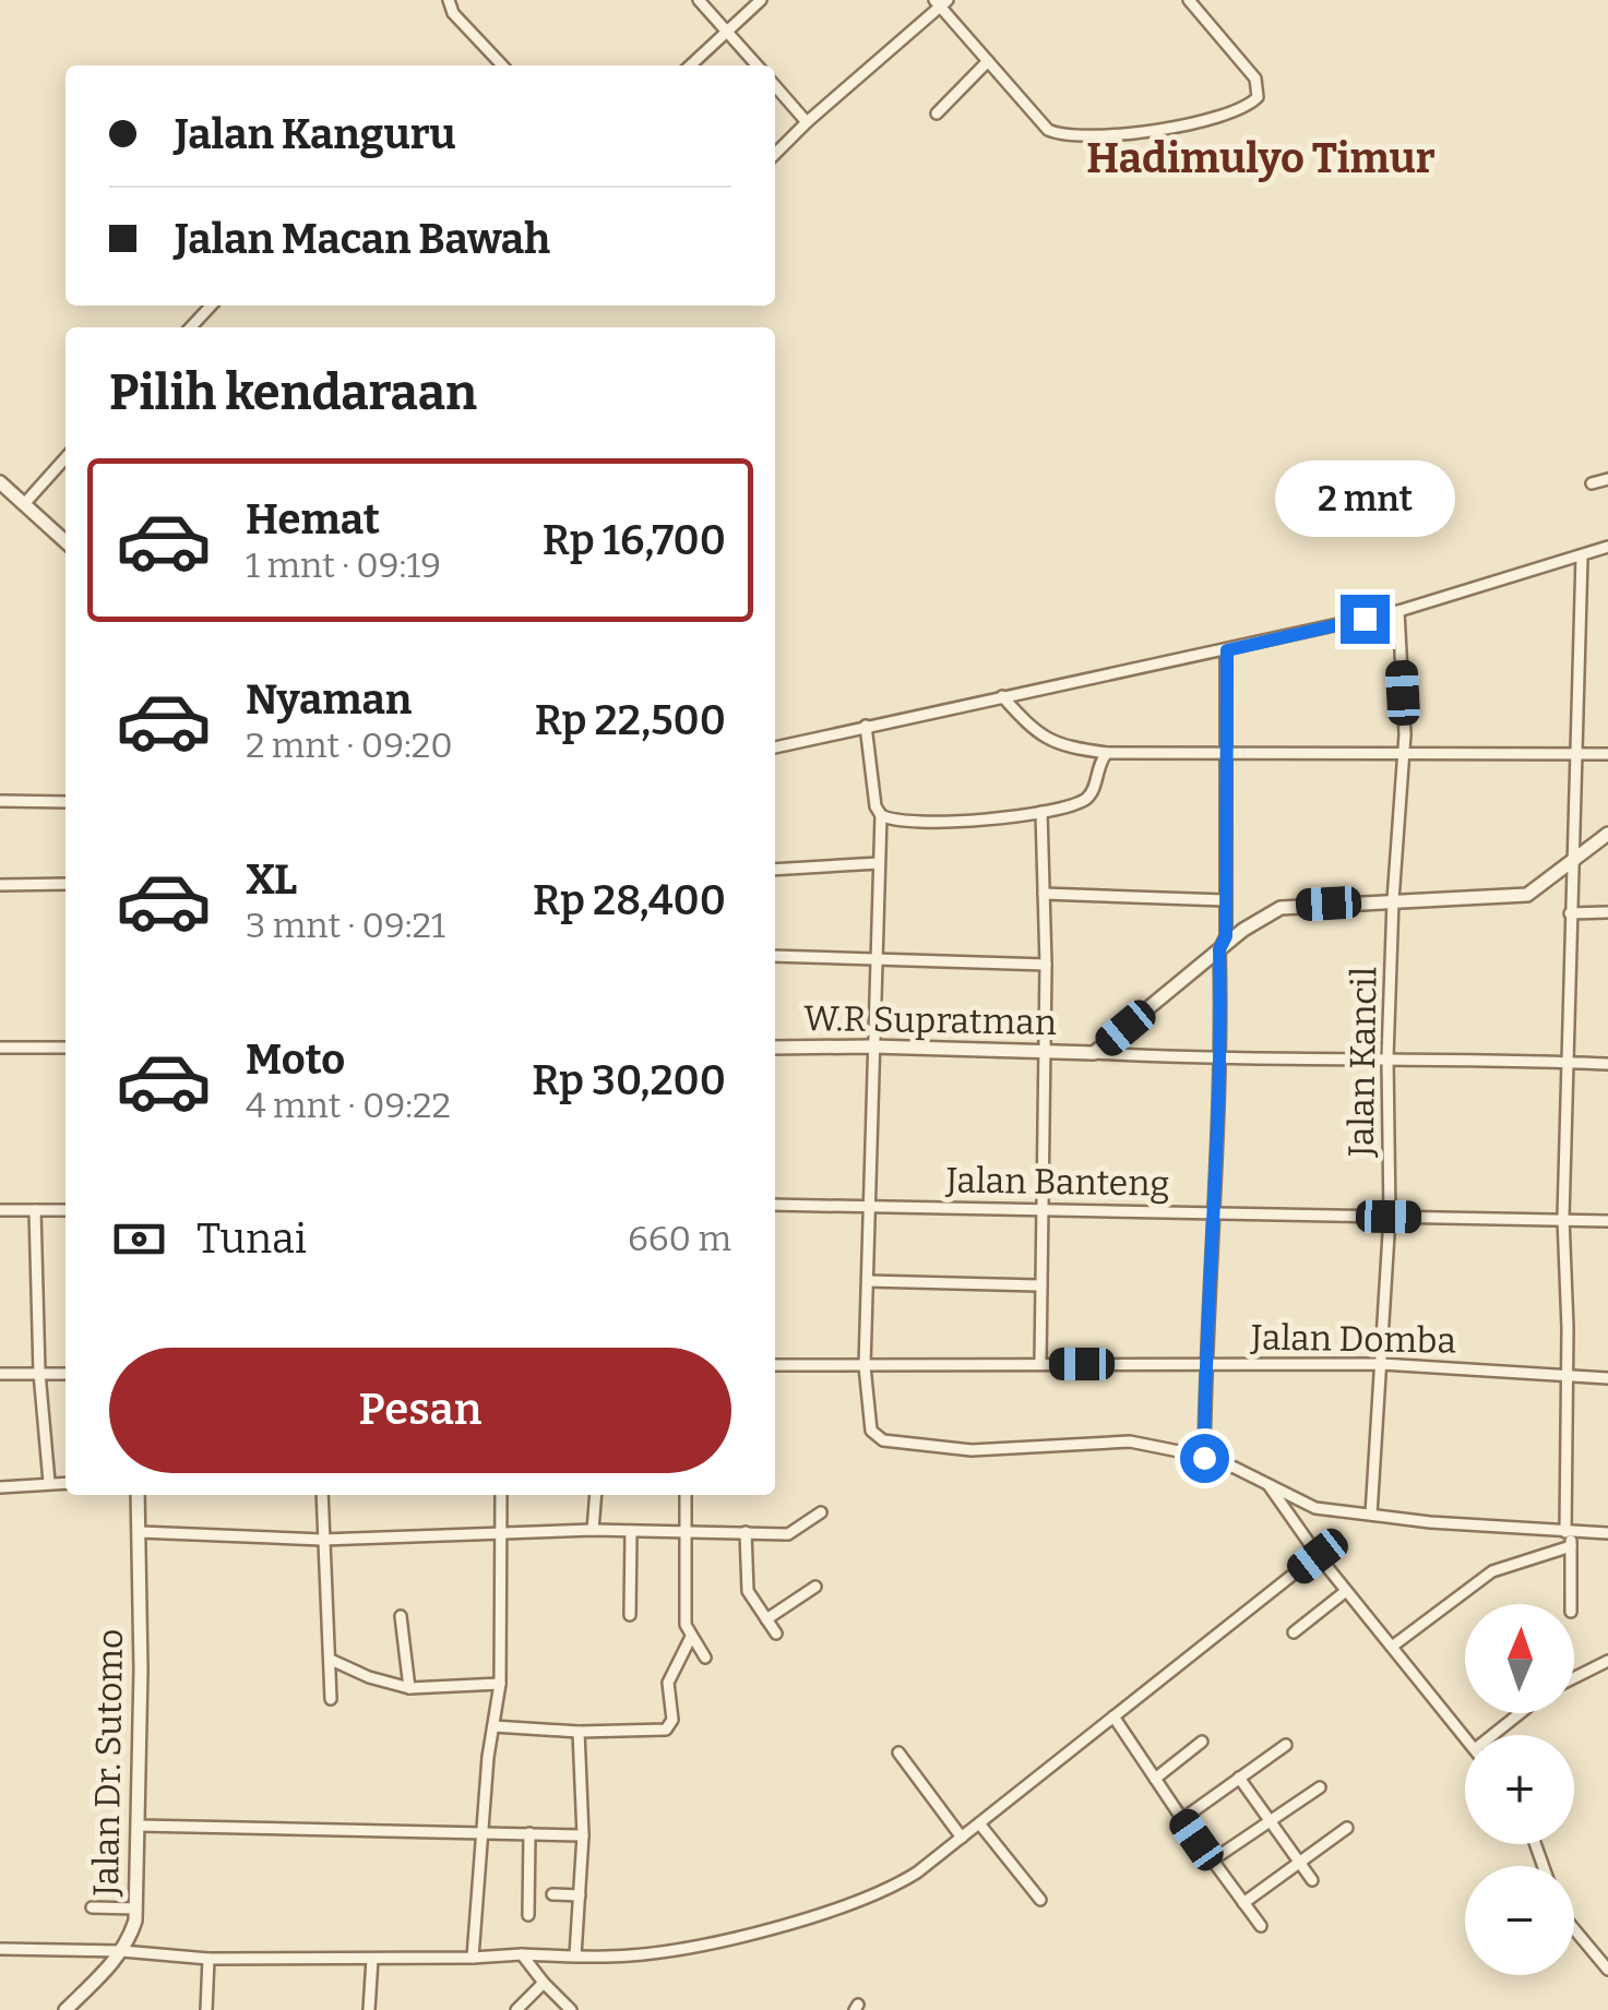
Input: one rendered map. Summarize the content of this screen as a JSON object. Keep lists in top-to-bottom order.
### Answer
{
  "streets": {
    "street": [
      "W.R Supratman",
      "Jalan Kancil",
      "Jalan Banteng",
      "Jalan Domba",
      "Jalan Dr. Sutomo"
    ]
  },
  "crossings": [
    ["W.R Supratman", "Jalan Kancil"],
    ["Jalan Kancil", "Jalan Banteng"],
    ["Jalan Kancil", "Jalan Domba"]
  ],
  "districts": ["Hadimulyo Timur"],
  "north": "top",
  "page": {
    "banner": ["Jalan Kanguru", "Jalan Macan Bawah"],
    "heading": "Pilih kendaraan",
    "list": [
      {
        "name": "Hemat",
        "note": "1 mnt · 09:19",
        "value": "Rp 16,700"
      },
      {
        "name": "Nyaman",
        "note": "2 mnt · 09:20",
        "value": "Rp 22,500"
      },
      {
        "name": "XL",
        "note": "3 mnt · 09:21",
        "value": "Rp 28,400"
      },
      {
        "name": "Moto",
        "note": "4 mnt · 09:22",
        "value": "Rp 30,200"
      }
    ],
    "bubble": "2 mnt",
    "pay": ["Tunai", "660 m"],
    "buttons": "Pesan",
    "map_buttons": ["+", "−"]
  }
}
